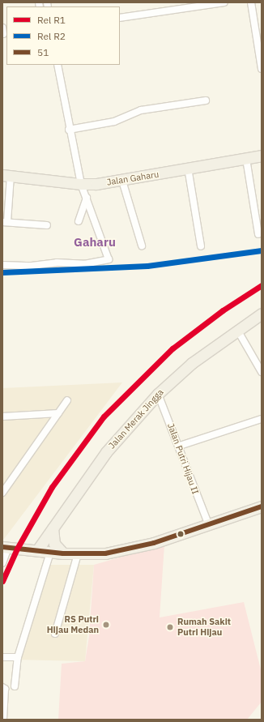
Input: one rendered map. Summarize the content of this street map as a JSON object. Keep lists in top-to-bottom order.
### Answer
{
  "streets": {
    "main road": ["Jalan Gaharu", "Jalan Merak Jingga"],
    "street": ["Jalan Putri Hijau II"]
  },
  "crossings": [
    ["Jalan Merak Jingga", "Jalan Putri Hijau II"]
  ],
  "districts": ["Gaharu"],
  "places": ["RS Putri Hijau Medan", "Rumah Sakit Putri Hijau"],
  "lines": ["rail line R2", "rail line R1", "transit line 51"],
  "legend": ["Rel R1", "Rel R2", "51"]
}
